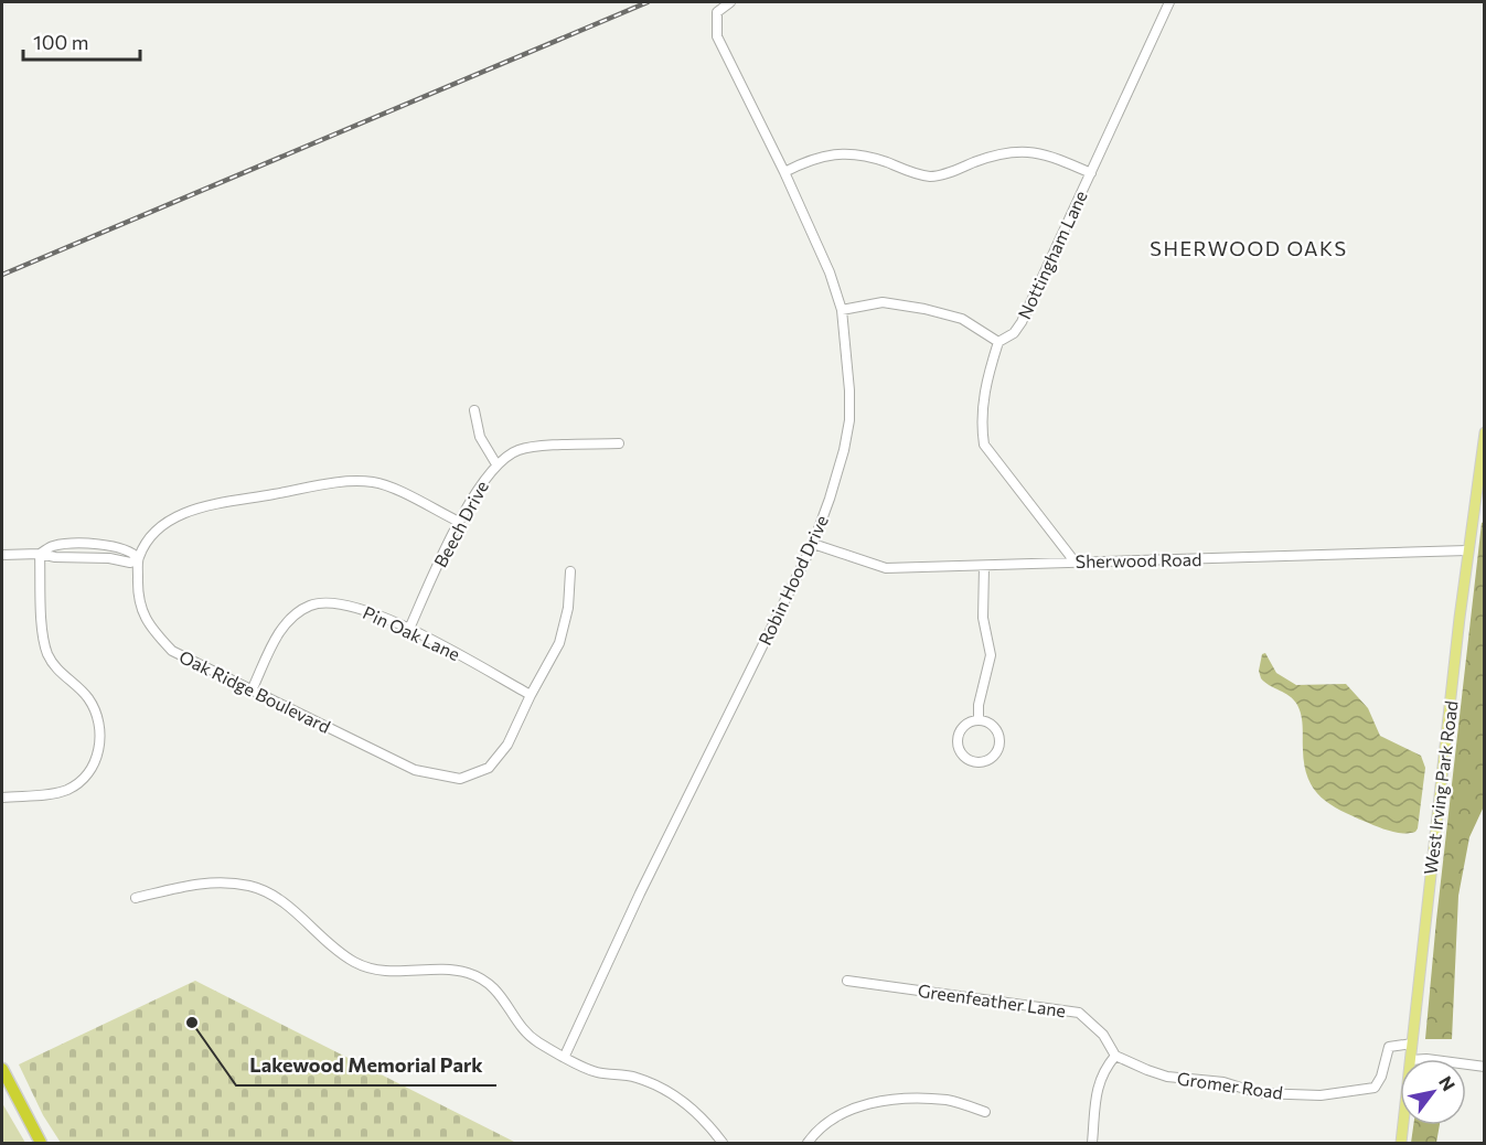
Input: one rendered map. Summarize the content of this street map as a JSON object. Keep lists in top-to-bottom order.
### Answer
{
  "streets": {
    "main road": ["West Irving Park Road"],
    "street": [
      "Nottingham Lane",
      "Beech Drive",
      "Sherwood Road",
      "Robin Hood Drive",
      "Pin Oak Lane",
      "Oak Ridge Boulevard",
      "Greenfeather Lane",
      "Gromer Road"
    ]
  },
  "crossings": [
    ["Nottingham Lane", "Sherwood Road"],
    ["Beech Drive", "Pin Oak Lane"],
    ["Sherwood Road", "Robin Hood Drive"],
    ["Sherwood Road", "West Irving Park Road"],
    ["Pin Oak Lane", "Oak Ridge Boulevard"],
    ["West Irving Park Road", "Gromer Road"],
    ["Greenfeather Lane", "Gromer Road"]
  ],
  "districts": ["SHERWOOD OAKS"],
  "places": ["Lakewood Memorial Park"],
  "scale_bar": "100 m",
  "north": "top right"
}
